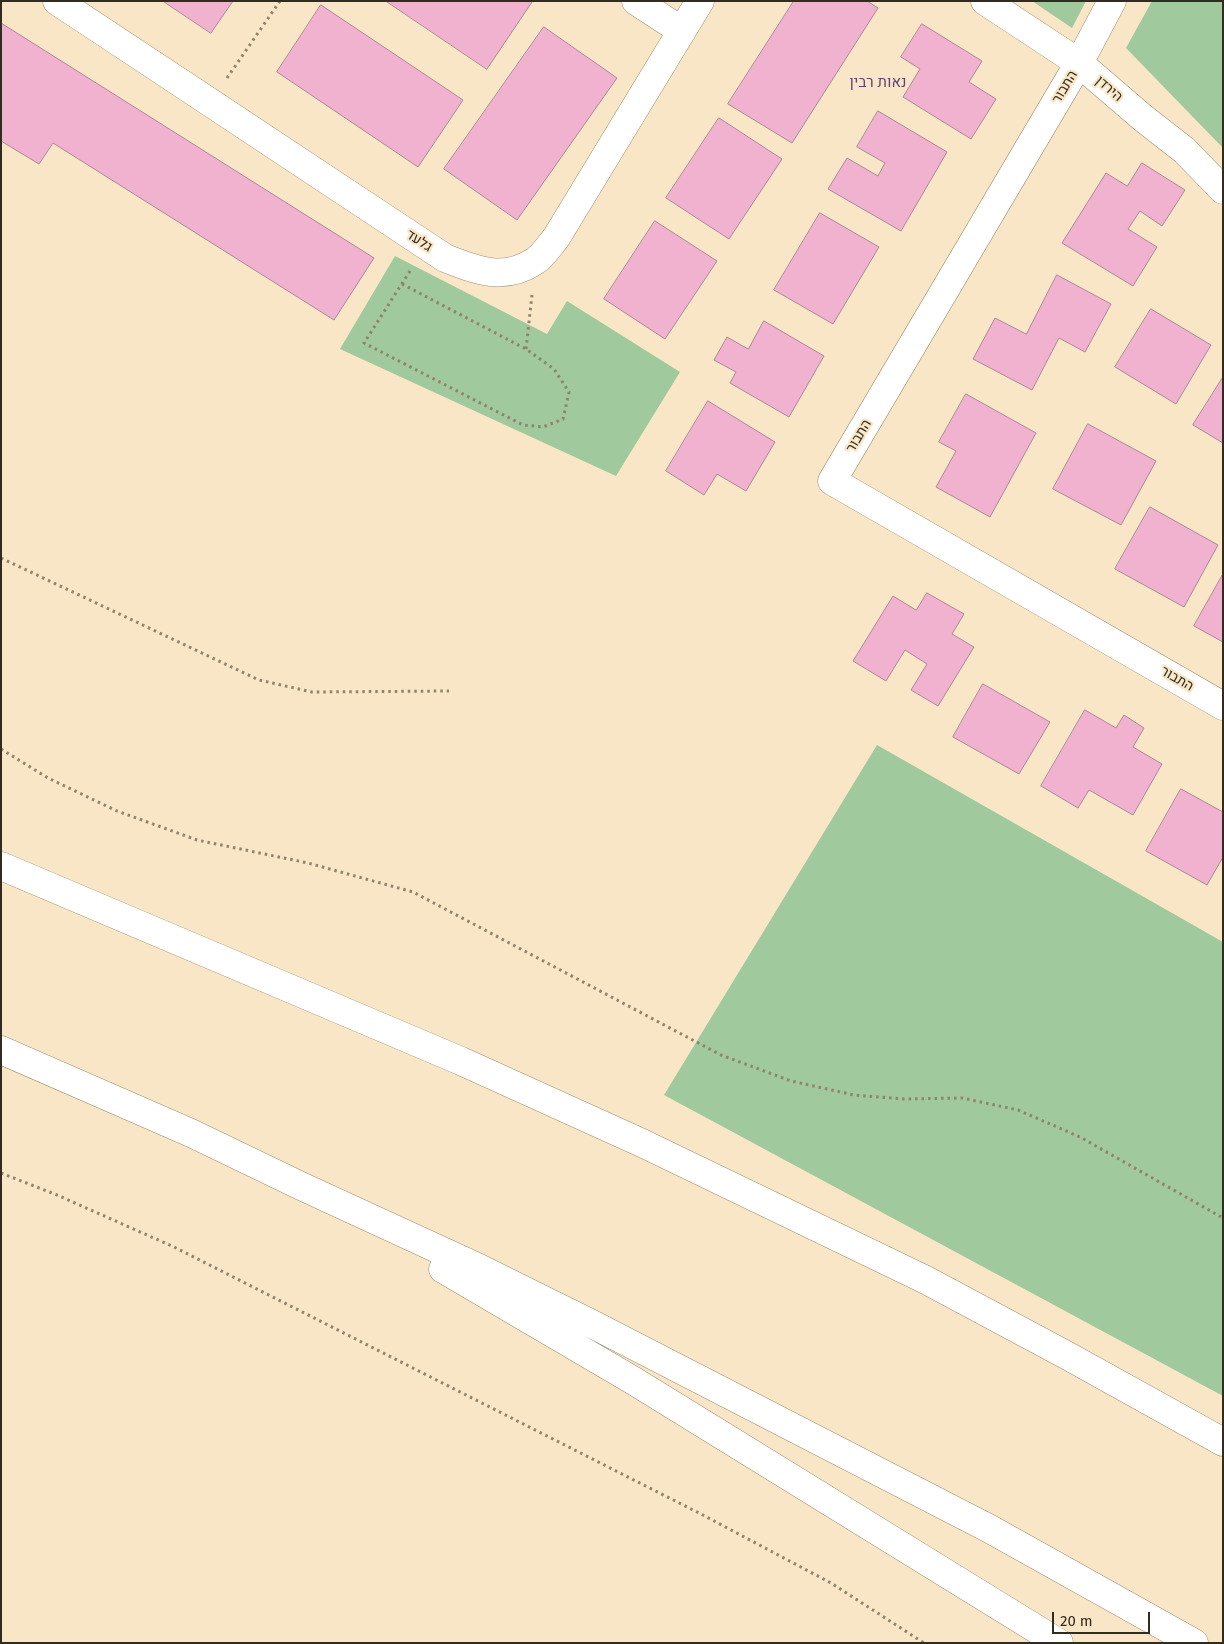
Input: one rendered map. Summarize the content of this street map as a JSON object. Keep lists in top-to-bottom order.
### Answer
{
  "streets": {
    "main road": ["התבור", "הירדן", "גלעד"]
  },
  "crossings": [
    ["התבור", "הירדן"]
  ],
  "districts": ["נאות רבין"],
  "scale_bar": "20 m"
}
